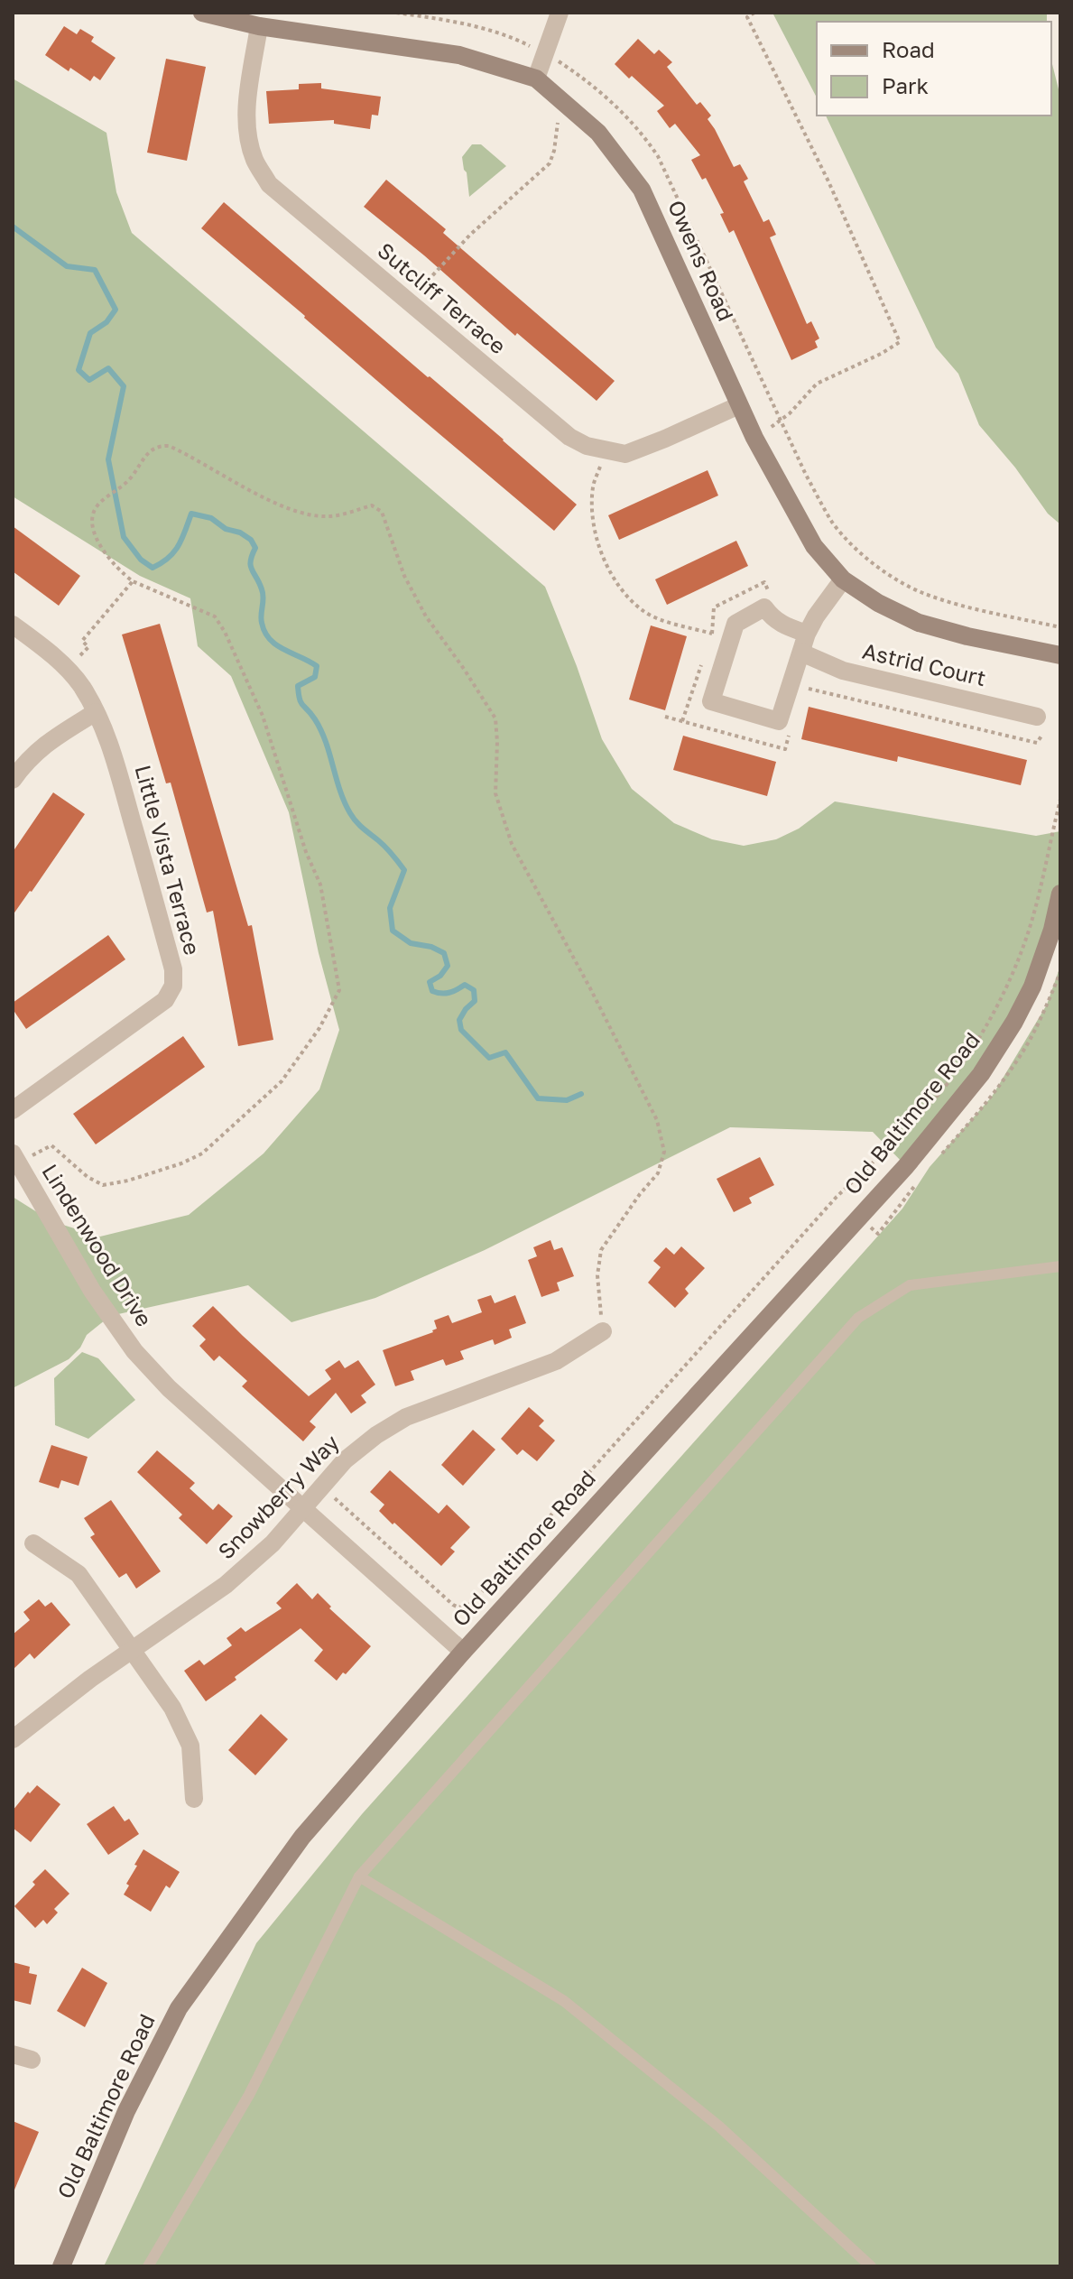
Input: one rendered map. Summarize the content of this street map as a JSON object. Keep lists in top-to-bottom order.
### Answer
{
  "streets": {
    "street": [
      "Owens Road",
      "Sutcliff Terrace",
      "Astrid Court",
      "Little Vista Terrace",
      "Old Baltimore Road",
      "Lindenwood Drive",
      "Snowberry Way"
    ]
  },
  "crossings": [
    ["Owens Road", "Sutcliff Terrace"],
    ["Old Baltimore Road", "Lindenwood Drive"],
    ["Lindenwood Drive", "Snowberry Way"]
  ],
  "legend": ["Road", "Park"]
}
